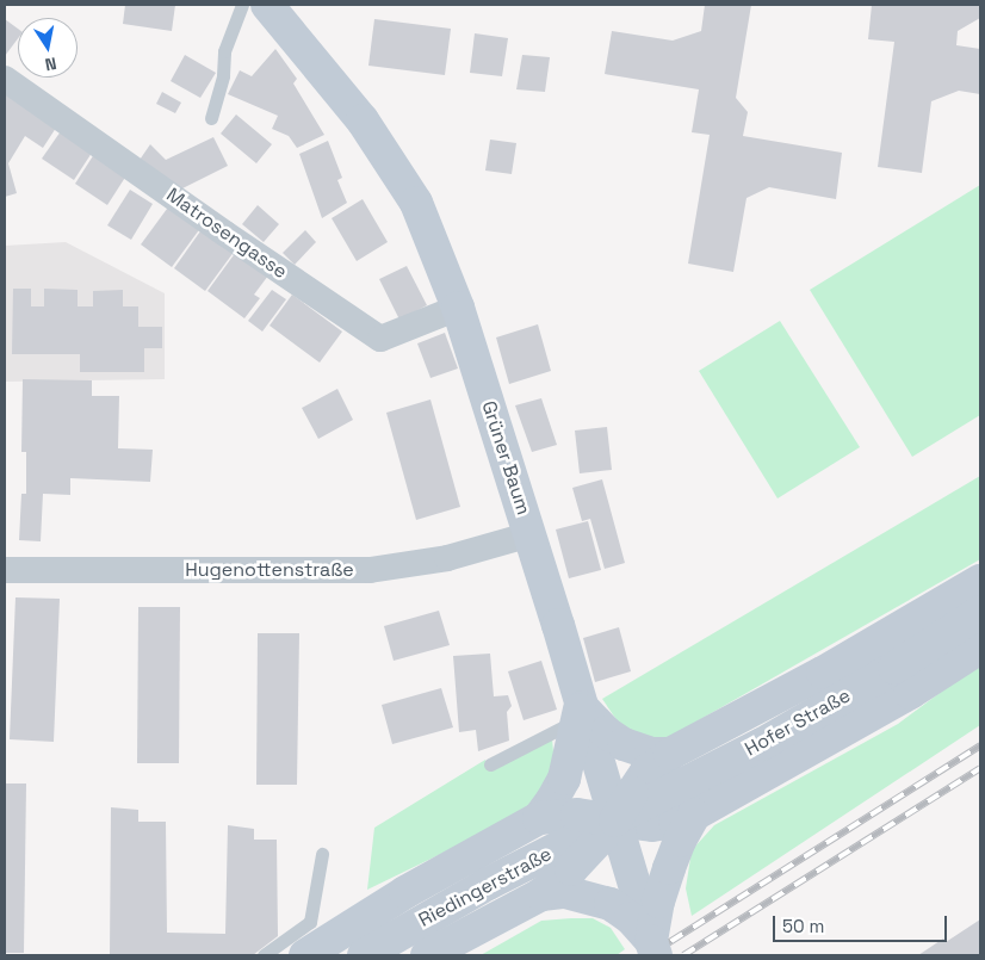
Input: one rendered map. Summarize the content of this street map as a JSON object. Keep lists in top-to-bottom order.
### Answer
{
  "streets": {
    "main road": ["Grüner Baum", "Hofer Straße", "Riedingerstraße"],
    "street": ["Matrosengasse", "Hugenottenstraße"]
  },
  "crossings": [
    ["Matrosengasse", "Grüner Baum"],
    ["Grüner Baum", "Hugenottenstraße"],
    ["Grüner Baum", "Hofer Straße"],
    ["Grüner Baum", "Riedingerstraße"],
    ["Hofer Straße", "Riedingerstraße"]
  ],
  "scale_bar": "50 m",
  "north": "bottom"
}
